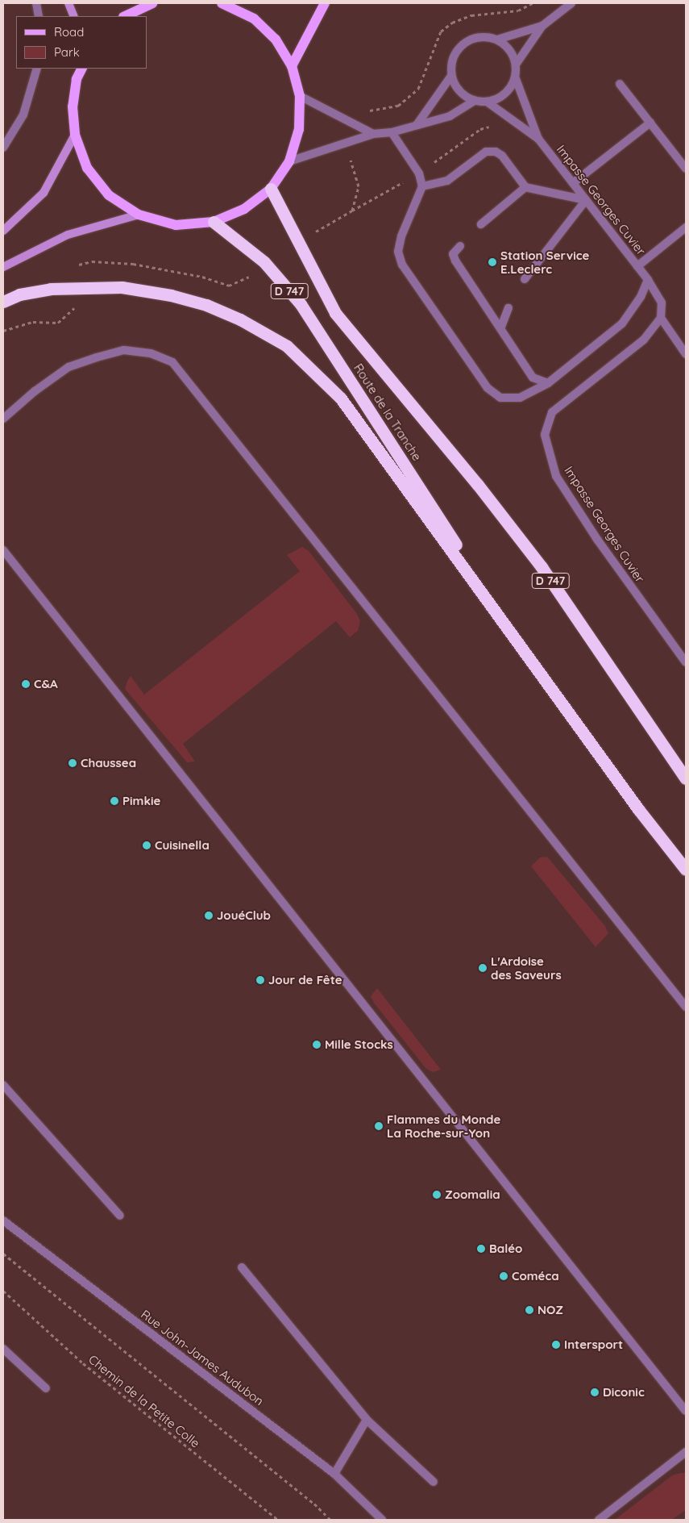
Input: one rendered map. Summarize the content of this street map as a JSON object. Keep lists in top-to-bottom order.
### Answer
{
  "streets": {
    "highway": ["D 747", "Route de la Tranche"],
    "street": ["Impasse Georges Cuvier", "Rue John-James Audubon"],
    "path": ["Chemin de la Petite Colle"]
  },
  "crossings": [
    ["D 747", "Route de la Tranche"]
  ],
  "places": [
    "Station Service E.Leclerc",
    "C&A",
    "Chaussea",
    "Pimkie",
    "Cuisinella",
    "JouéClub",
    "L'Ardoise des Saveurs",
    "Jour de Fête",
    "Mille Stocks",
    "Flammes du Monde La Roche-sur-Yon",
    "Zoomalia",
    "Baléo",
    "Coméca",
    "NOZ",
    "Intersport",
    "Diconic"
  ],
  "legend": ["Road", "Park"]
}
